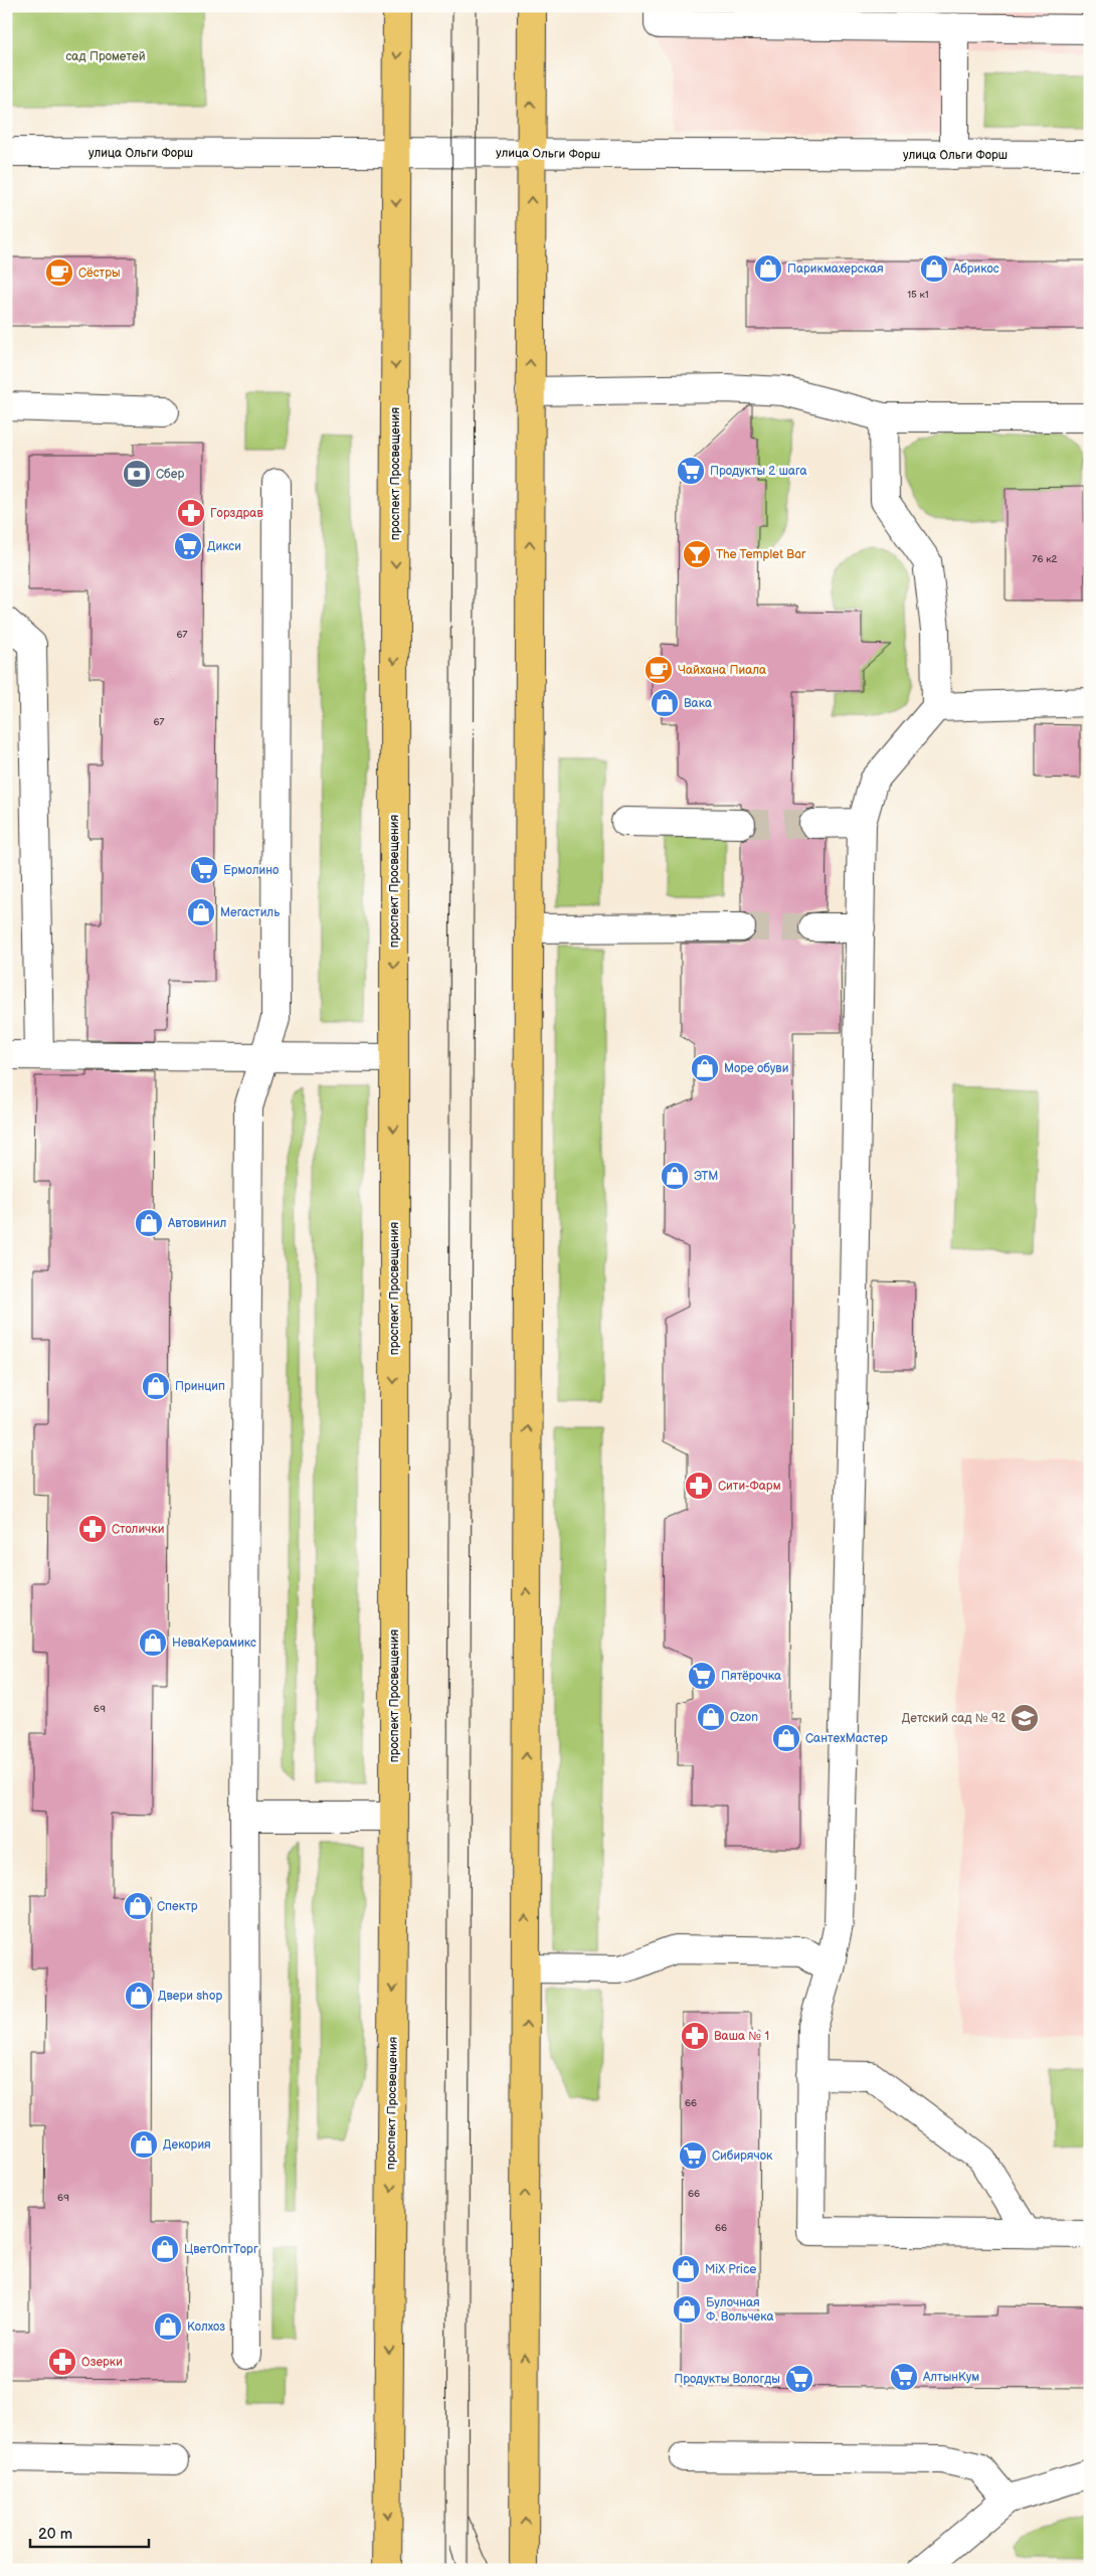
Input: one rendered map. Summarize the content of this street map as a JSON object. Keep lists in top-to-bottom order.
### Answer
{
  "streets": {
    "main road": ["проспект Просвещения"],
    "street": ["улица Ольги Форш"]
  },
  "crossings": [
    ["улица Ольги Форш", "проспект Просвещения"]
  ],
  "parks": ["сад Прометей"],
  "places": {
    "shop": [
      "Парикмахерская",
      "Абрикос",
      "Вака",
      "Мегастиль",
      "Море обуви",
      "ЭТМ",
      "Автовинил",
      "Принцип",
      "НеваКерамикс",
      "Ozon",
      "СантехМастер",
      "Спектр",
      "Двери shop",
      "Декория",
      "ЦветОптТорг",
      "MiX Price",
      "Булочная Ф. Вольчека",
      "Колхоз"
    ],
    "cafe": ["Сёстры", "Чайхана Пиала"],
    "supermarket": [
      "Продукты 2 шага",
      "Дикси",
      "Ермолино",
      "Пятёрочка",
      "Сибирячок",
      "АлтынКум",
      "Продукты Вологды"
    ],
    "bank": ["Сбер"],
    "pharmacy": [
      "Горздрав",
      "Сити-Фарм",
      "Столички",
      "Ваша № 1",
      "Озерки"
    ],
    "bar": ["The Templet Bar"],
    "school or university": ["Детский сад № 92"]
  },
  "house_numbers": [
    "15 к1",
    "76 к2",
    "67",
    "67",
    "69",
    "66",
    "66",
    "69",
    "66"
  ],
  "scale_bar": "20 m"
}
